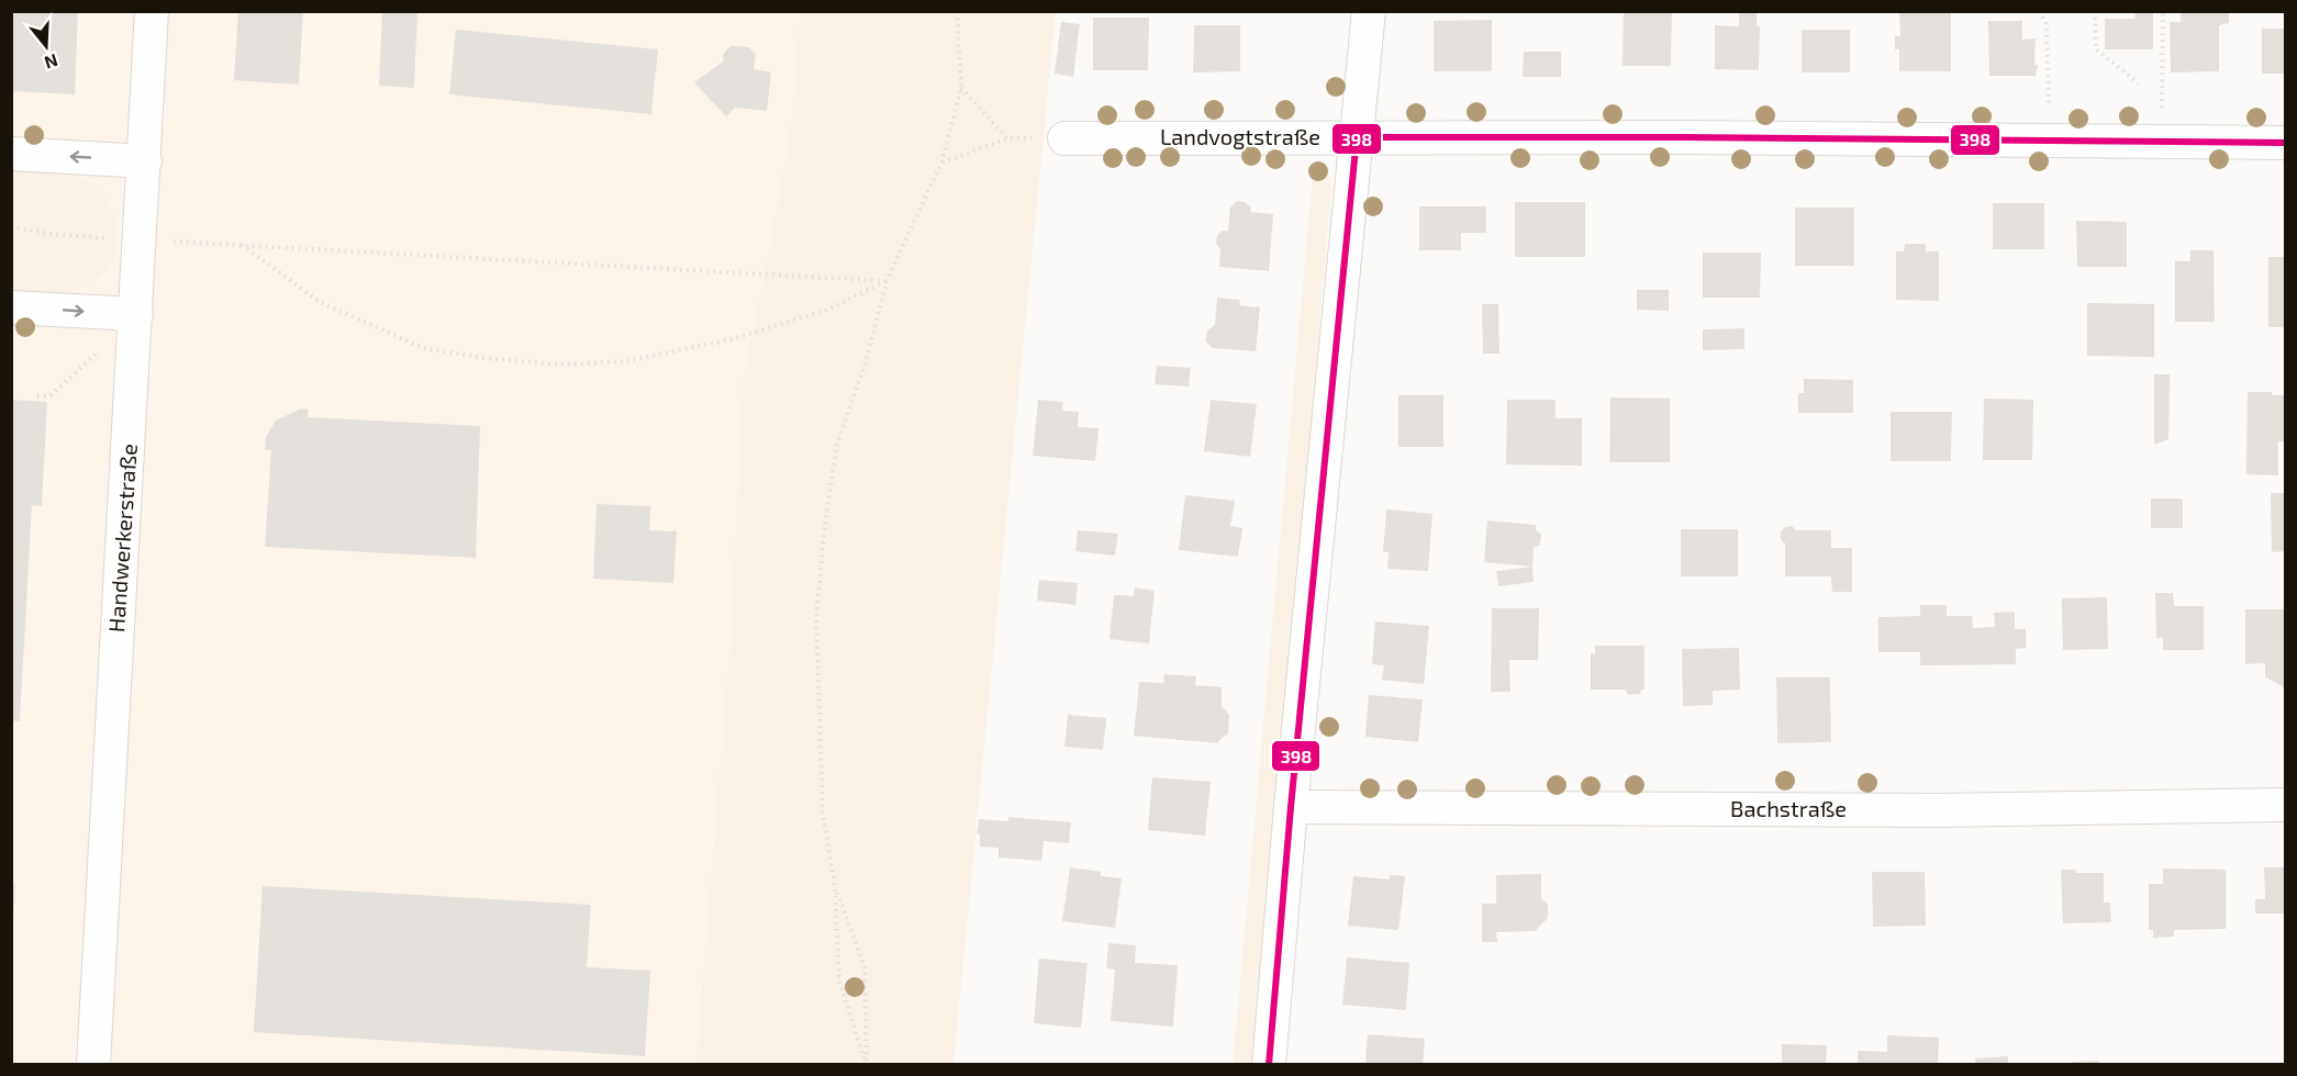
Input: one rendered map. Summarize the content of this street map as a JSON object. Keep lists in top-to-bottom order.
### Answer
{
  "streets": {
    "street": ["Landvogtstraße", "Handwerkerstraße", "Bachstraße"]
  },
  "lines": ["transit line 398"],
  "north": "bottom"
}
